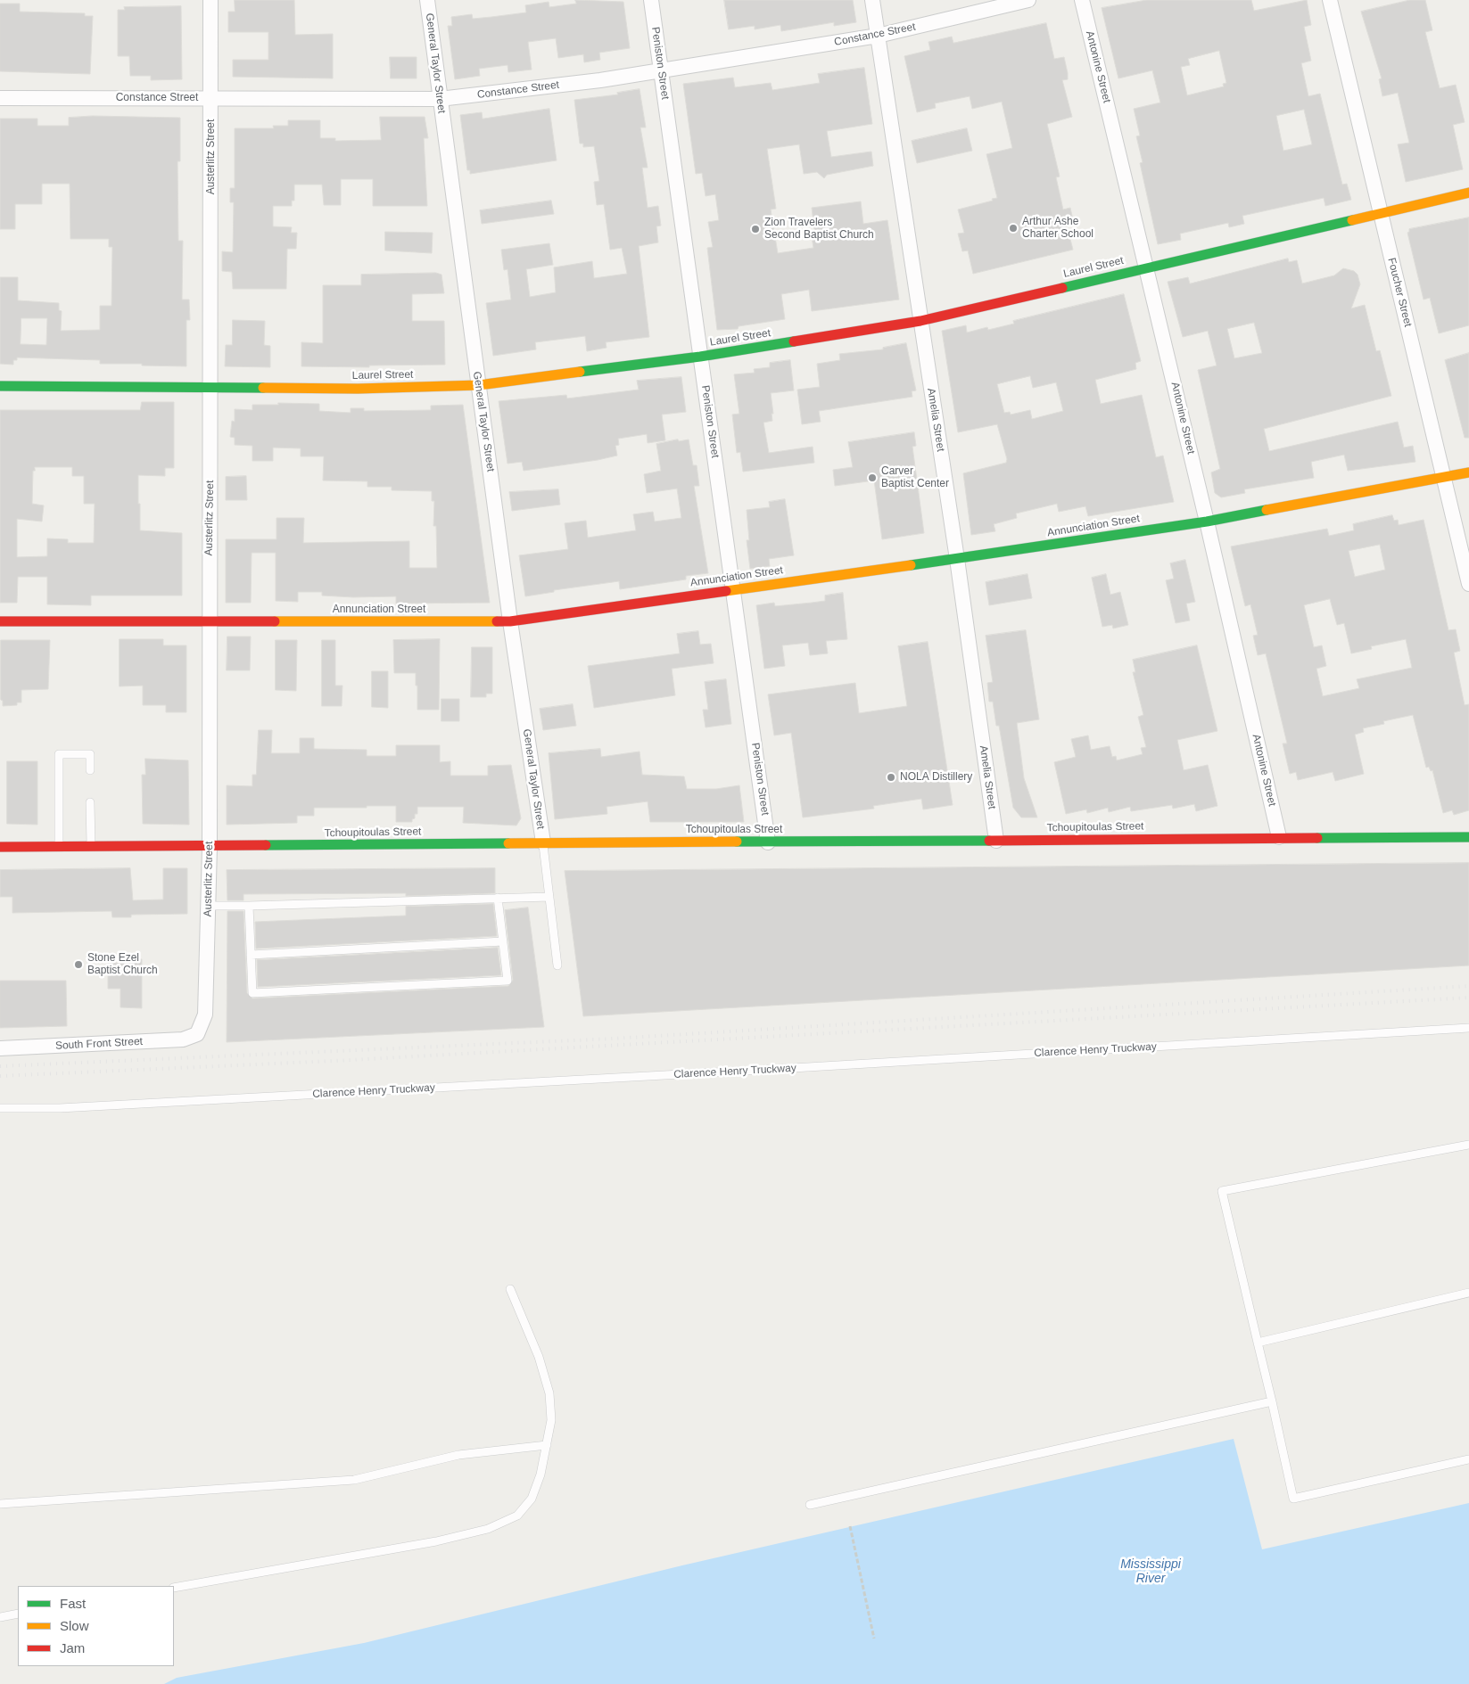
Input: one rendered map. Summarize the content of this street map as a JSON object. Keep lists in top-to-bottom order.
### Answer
{
  "streets": {
    "street": [
      "Constance Street",
      "General Taylor Street",
      "Peniston Street",
      "Antonine Street",
      "Austerlitz Street",
      "Laurel Street",
      "Foucher Street",
      "Amelia Street",
      "Annunciation Street",
      "Tchoupitoulas Street",
      "South Front Street"
    ],
    "lane": ["Clarence Henry Truckway"]
  },
  "crossings": [
    ["Constance Street", "General Taylor Street"],
    ["Constance Street", "Peniston Street"],
    ["Constance Street", "Austerlitz Street"],
    ["Constance Street", "Amelia Street"],
    ["General Taylor Street", "Laurel Street"],
    ["General Taylor Street", "Annunciation Street"],
    ["General Taylor Street", "Tchoupitoulas Street"],
    ["Peniston Street", "Laurel Street"],
    ["Peniston Street", "Annunciation Street"],
    ["Peniston Street", "Tchoupitoulas Street"],
    ["Antonine Street", "Laurel Street"],
    ["Antonine Street", "Annunciation Street"],
    ["Antonine Street", "Tchoupitoulas Street"],
    ["Austerlitz Street", "Laurel Street"],
    ["Austerlitz Street", "Annunciation Street"],
    ["Austerlitz Street", "Tchoupitoulas Street"],
    ["Austerlitz Street", "South Front Street"],
    ["Laurel Street", "Foucher Street"],
    ["Laurel Street", "Amelia Street"],
    ["Foucher Street", "Annunciation Street"],
    ["Amelia Street", "Annunciation Street"],
    ["Amelia Street", "Tchoupitoulas Street"]
  ],
  "water": ["Mississippi River"],
  "places": [
    "Arthur Ashe Charter School",
    "Zion Travelers Second Baptist Church",
    "Carver Baptist Center",
    "NOLA Distillery",
    "Stone Ezel Baptist Church"
  ],
  "legend": ["Fast", "Slow", "Jam"]
}
